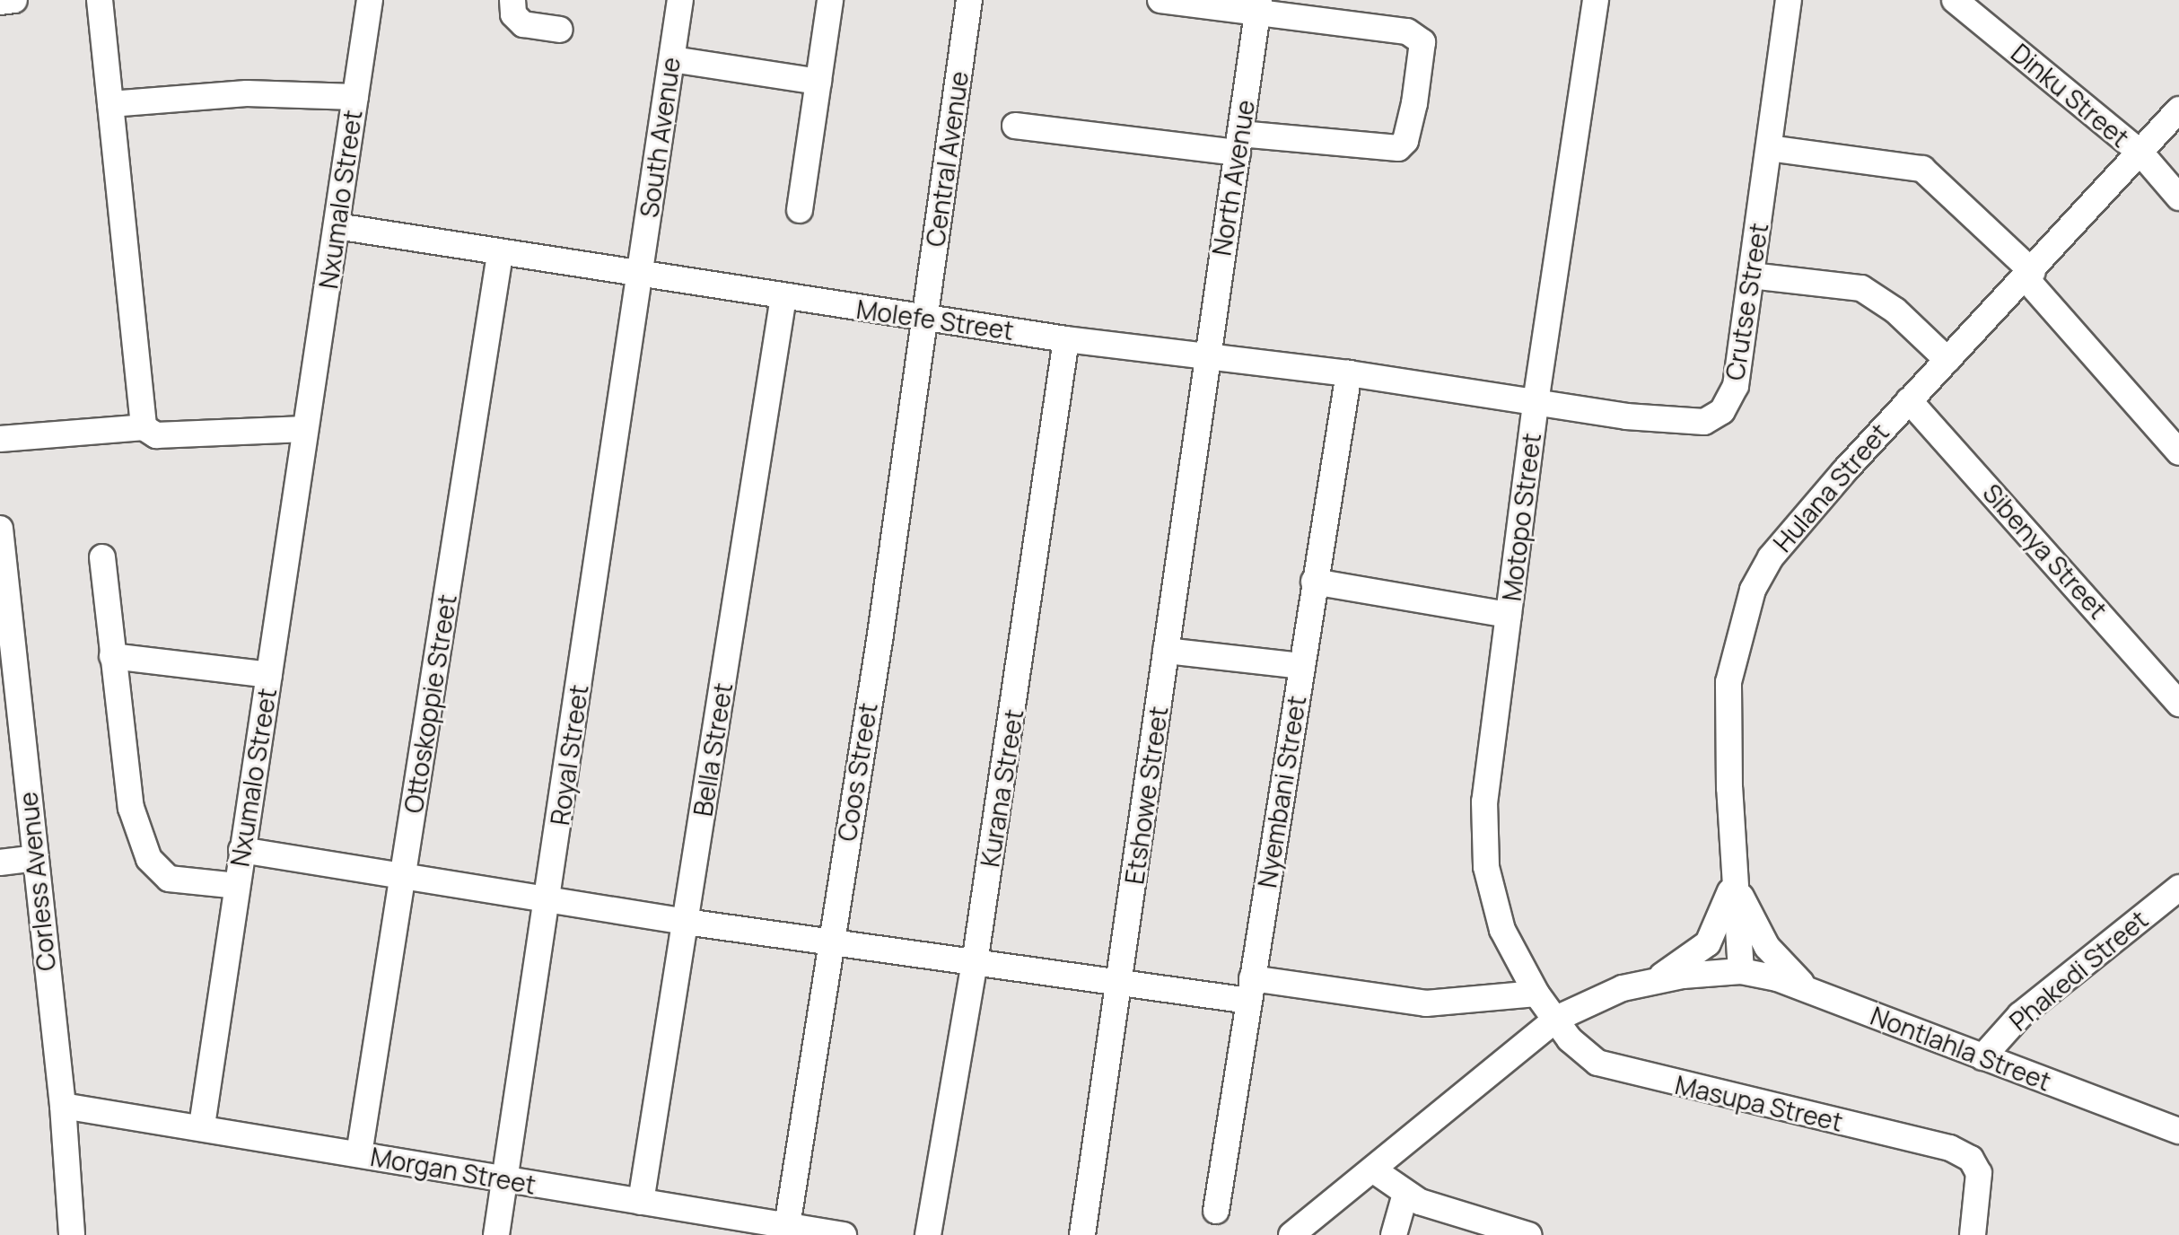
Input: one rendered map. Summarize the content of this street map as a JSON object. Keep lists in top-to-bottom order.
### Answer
{
  "streets": {
    "street": [
      "Dinku Street",
      "South Avenue",
      "Central Avenue",
      "North Avenue",
      "Nxumalo Street",
      "Crutse Street",
      "Molefe Street",
      "Hulana Street",
      "Motopo Street",
      "Sibenya Street",
      "Ottoskoppie Street",
      "Bella Street",
      "Royal Street",
      "Coos Street",
      "Kurana Street",
      "Nyembani Street",
      "Etshowe Street",
      "Corless Avenue",
      "Phakedi Street",
      "Nontlahla Street",
      "Masupa Street",
      "Morgan Street"
    ]
  },
  "crossings": [
    ["Dinku Street", "Hulana Street"],
    ["South Avenue", "Molefe Street"],
    ["South Avenue", "Royal Street"],
    ["Central Avenue", "Molefe Street"],
    ["Central Avenue", "Coos Street"],
    ["North Avenue", "Molefe Street"],
    ["North Avenue", "Etshowe Street"],
    ["Nxumalo Street", "Molefe Street"],
    ["Nxumalo Street", "Morgan Street"],
    ["Crutse Street", "Molefe Street"],
    ["Crutse Street", "Motopo Street"],
    ["Molefe Street", "Motopo Street"],
    ["Molefe Street", "Ottoskoppie Street"],
    ["Molefe Street", "Bella Street"],
    ["Molefe Street", "Royal Street"],
    ["Molefe Street", "Coos Street"],
    ["Molefe Street", "Kurana Street"],
    ["Molefe Street", "Nyembani Street"],
    ["Molefe Street", "Etshowe Street"],
    ["Hulana Street", "Sibenya Street"],
    ["Hulana Street", "Nontlahla Street"],
    ["Motopo Street", "Masupa Street"],
    ["Ottoskoppie Street", "Morgan Street"],
    ["Bella Street", "Morgan Street"],
    ["Royal Street", "Morgan Street"],
    ["Coos Street", "Morgan Street"],
    ["Corless Avenue", "Morgan Street"],
    ["Phakedi Street", "Nontlahla Street"]
  ]
}
